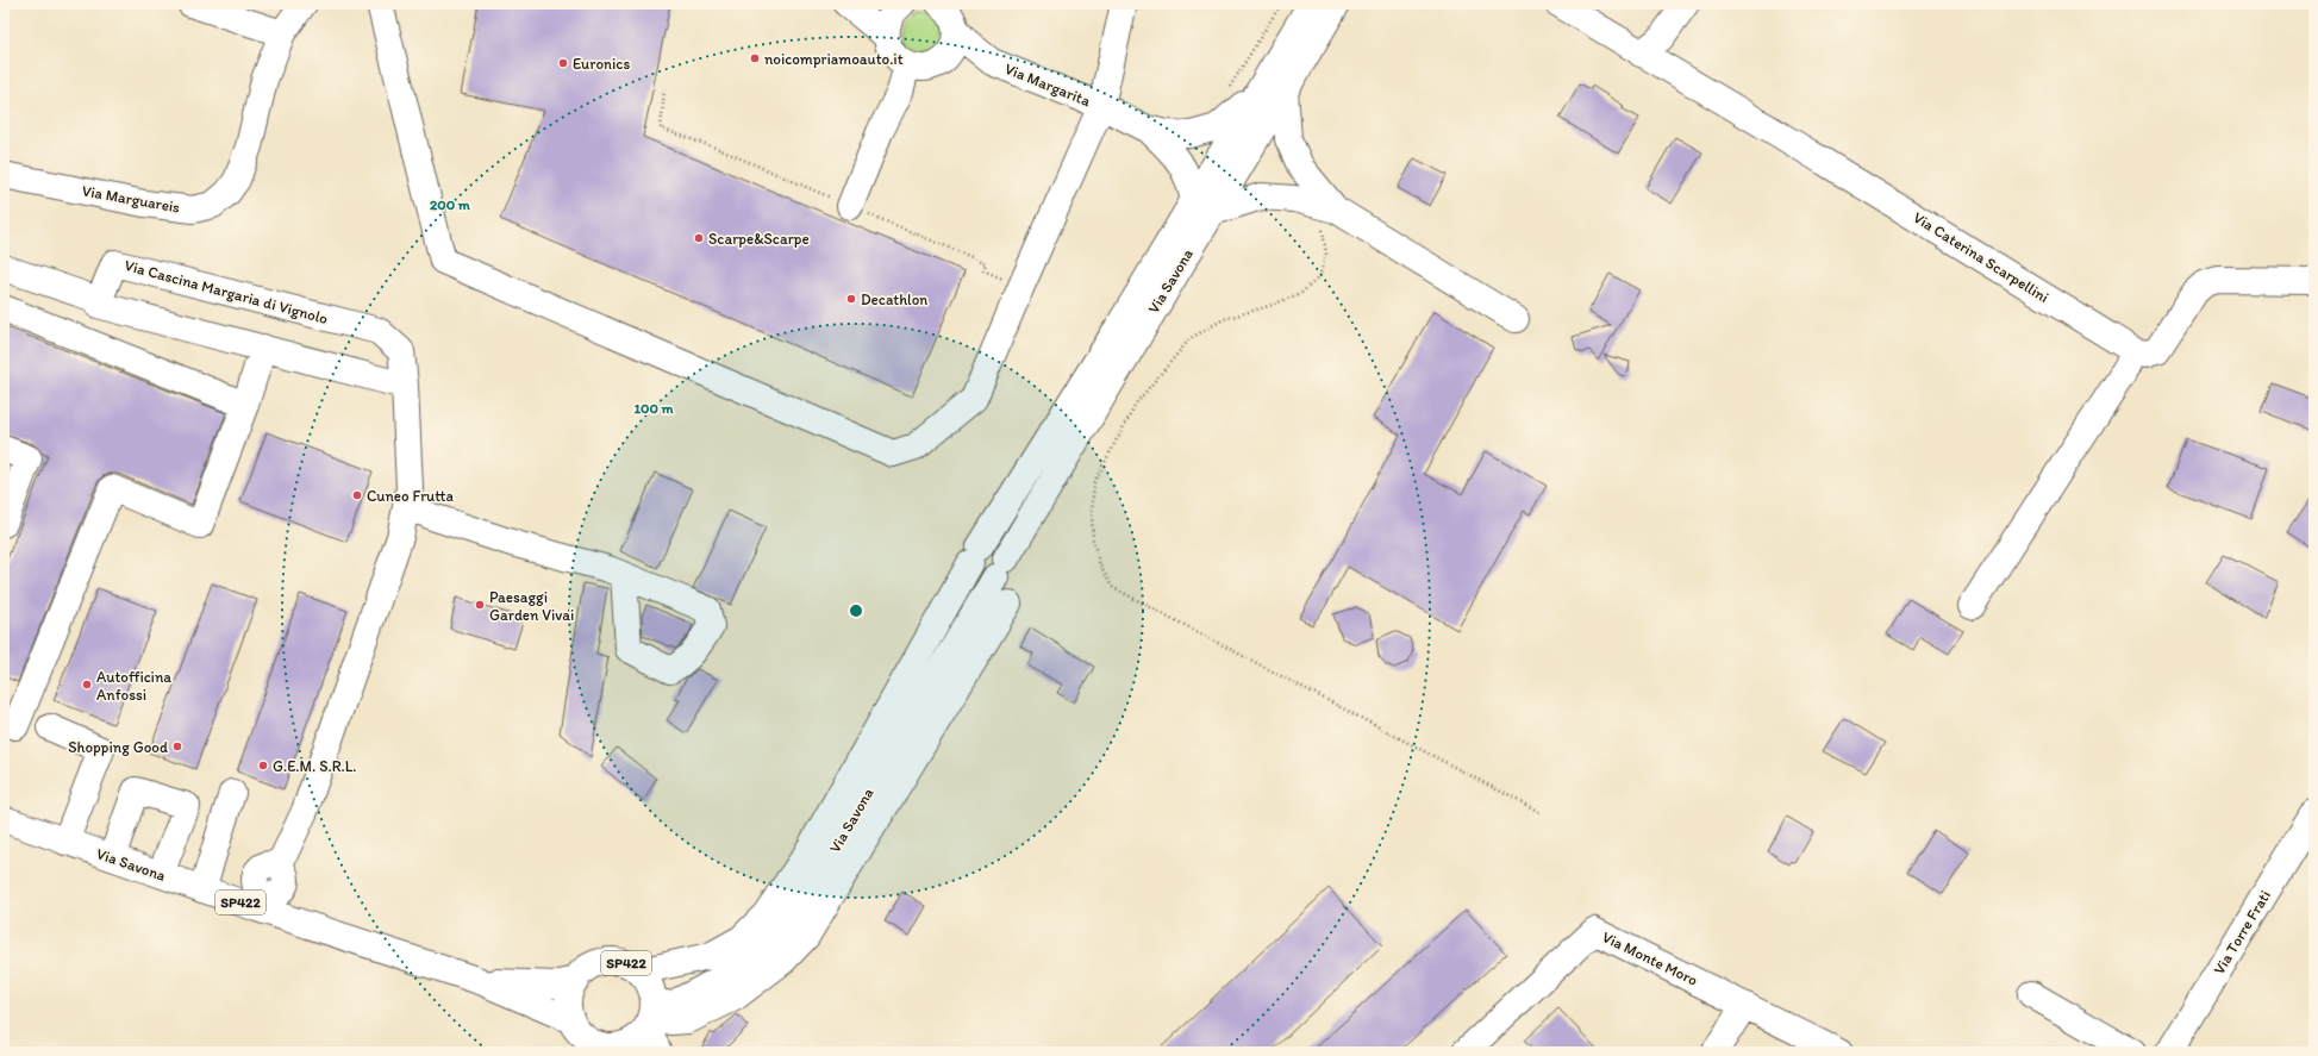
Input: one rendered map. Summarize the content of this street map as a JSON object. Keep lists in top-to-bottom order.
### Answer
{
  "streets": {
    "street": [
      "Via Margarita",
      "Via Marguareis",
      "Via Caterina Scarpellini",
      "Via Savona",
      "Via Cascina Margaria di Vignolo",
      "SP422",
      "Via Torre Frati",
      "Via Monte Moro"
    ]
  },
  "crossings": [
    ["Via Margarita", "Via Savona"],
    ["Via Savona", "Via Cascina Margaria di Vignolo"],
    ["Via Savona", "SP422"]
  ],
  "places": [
    "noicompriamoauto.it",
    "Euronics",
    "Scarpe&Scarpe",
    "Decathlon",
    "Cuneo Frutta",
    "Paesaggi Garden Vivai",
    "Autofficina Anfossi",
    "Shopping Good",
    "G.E.M. S.R.L."
  ],
  "rings": ["200 m", "100 m"]
}
